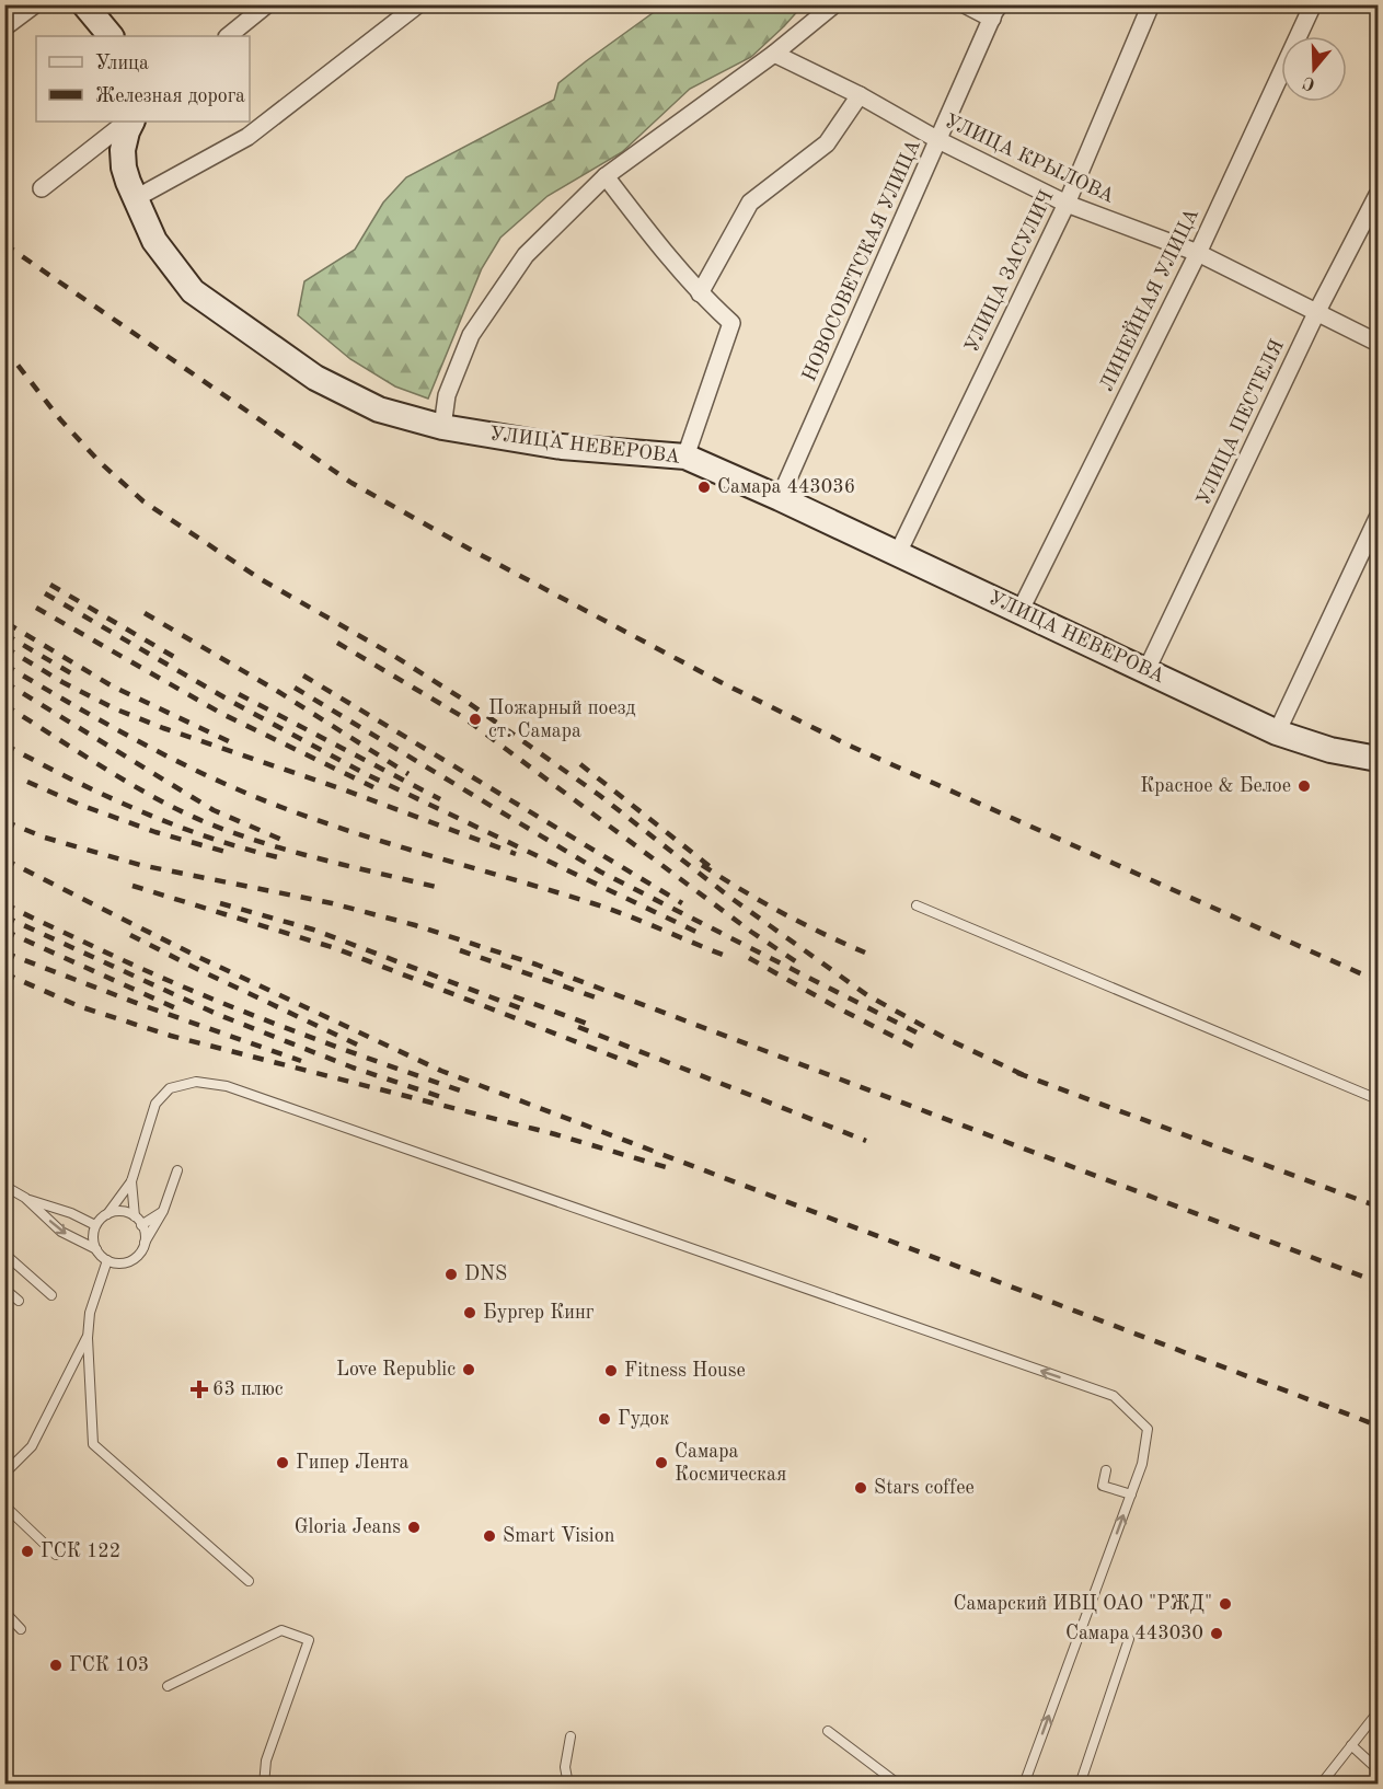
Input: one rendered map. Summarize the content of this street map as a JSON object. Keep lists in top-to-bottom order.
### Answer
{
  "streets": {
    "street": [
      "УЛИЦА КРЫЛОВА",
      "НОВОСОВЕТСКАЯ УЛИЦА",
      "УЛИЦА ЗАСУЛИЧ",
      "ЛИНЕЙНАЯ УЛИЦА",
      "УЛИЦА ПЕСТЕЛЯ",
      "УЛИЦА НЕВЕРОВА"
    ]
  },
  "crossings": [
    ["УЛИЦА КРЫЛОВА", "НОВОСОВЕТСКАЯ УЛИЦА"],
    ["УЛИЦА КРЫЛОВА", "УЛИЦА ЗАСУЛИЧ"],
    ["УЛИЦА КРЫЛОВА", "ЛИНЕЙНАЯ УЛИЦА"],
    ["УЛИЦА КРЫЛОВА", "УЛИЦА ПЕСТЕЛЯ"],
    ["НОВОСОВЕТСКАЯ УЛИЦА", "УЛИЦА НЕВЕРОВА"],
    ["УЛИЦА ЗАСУЛИЧ", "УЛИЦА НЕВЕРОВА"],
    ["ЛИНЕЙНАЯ УЛИЦА", "УЛИЦА НЕВЕРОВА"],
    ["УЛИЦА ПЕСТЕЛЯ", "УЛИЦА НЕВЕРОВА"]
  ],
  "places": {
    "other": [
      "Самара 443036",
      "Пожарный поезд ст. Самара",
      "Красное & Белое",
      "DNS",
      "Бургер Кинг",
      "Love Republic",
      "Fitness House",
      "Гудок",
      "Гипер Лента",
      "Самара Космическая",
      "Stars coffee",
      "Gloria Jeans",
      "Smart Vision",
      "ГСК 122",
      "Самарский ИВЦ ОАО \"РЖД\"",
      "Самара 443030",
      "ГСК 103"
    ],
    "health": ["63 плюс"]
  },
  "legend": ["Улица", "Железная дорога"],
  "north": "bottom"
}
